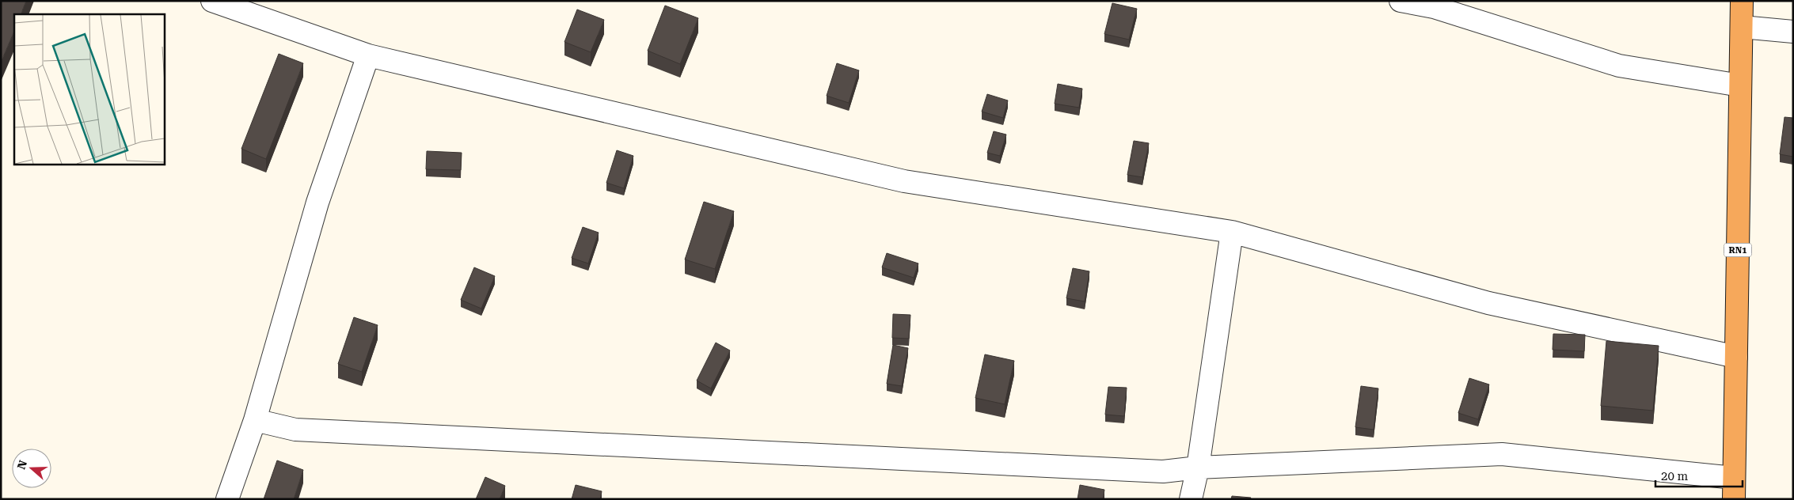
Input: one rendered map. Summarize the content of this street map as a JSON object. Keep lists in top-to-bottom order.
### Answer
{
  "streets": {
    "highway": ["RN1"]
  },
  "scale_bar": "20 m",
  "north": "left"
}
